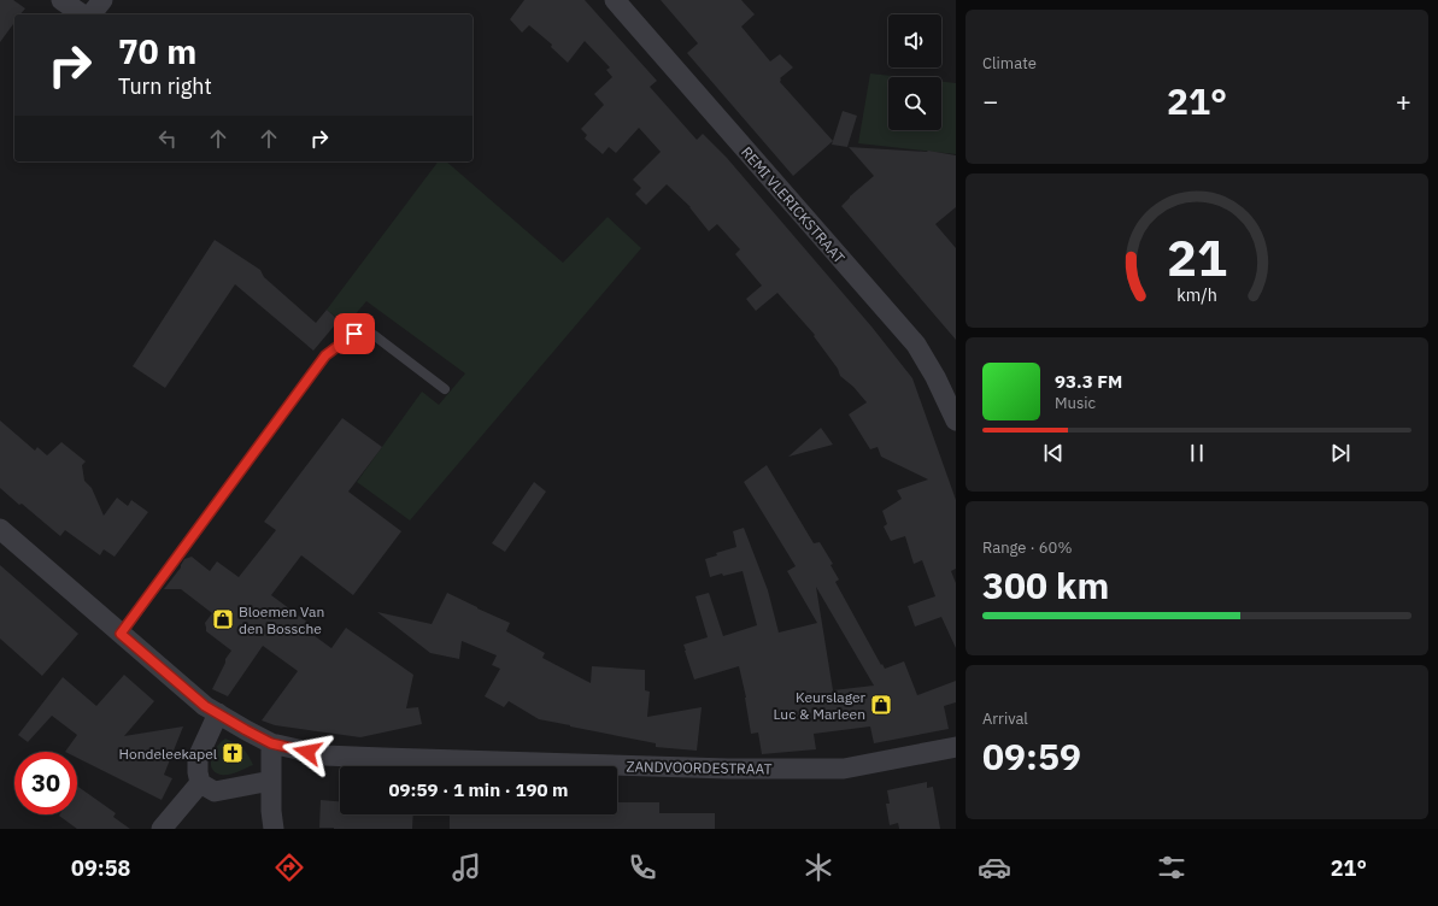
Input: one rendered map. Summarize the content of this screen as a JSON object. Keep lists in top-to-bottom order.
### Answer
{
  "streets": {
    "street": ["REMI VLERICKSTRAAT", "ZANDVOORDESTRAAT"]
  },
  "places": {
    "shop": ["Bloemen Van den Bossche", "Keurslager Luc & Marleen"],
    "church": ["Hondeleekapel"]
  },
  "page": {
    "tile": [
      "Climate",
      ["Range · 60%", "300 km"],
      ["Arrival", "09:59"]
    ],
    "turn": ["70 m", "Turn right"],
    "heat": ["−", "21°", "+"],
    "song": ["93.3 FM", "Music"],
    "limit": "30",
    "trip": "09:59 · 1 min · 190 m",
    "tabs": ["09:58", "21°"],
    "gauge": ["21", "km/h"]
  }
}
